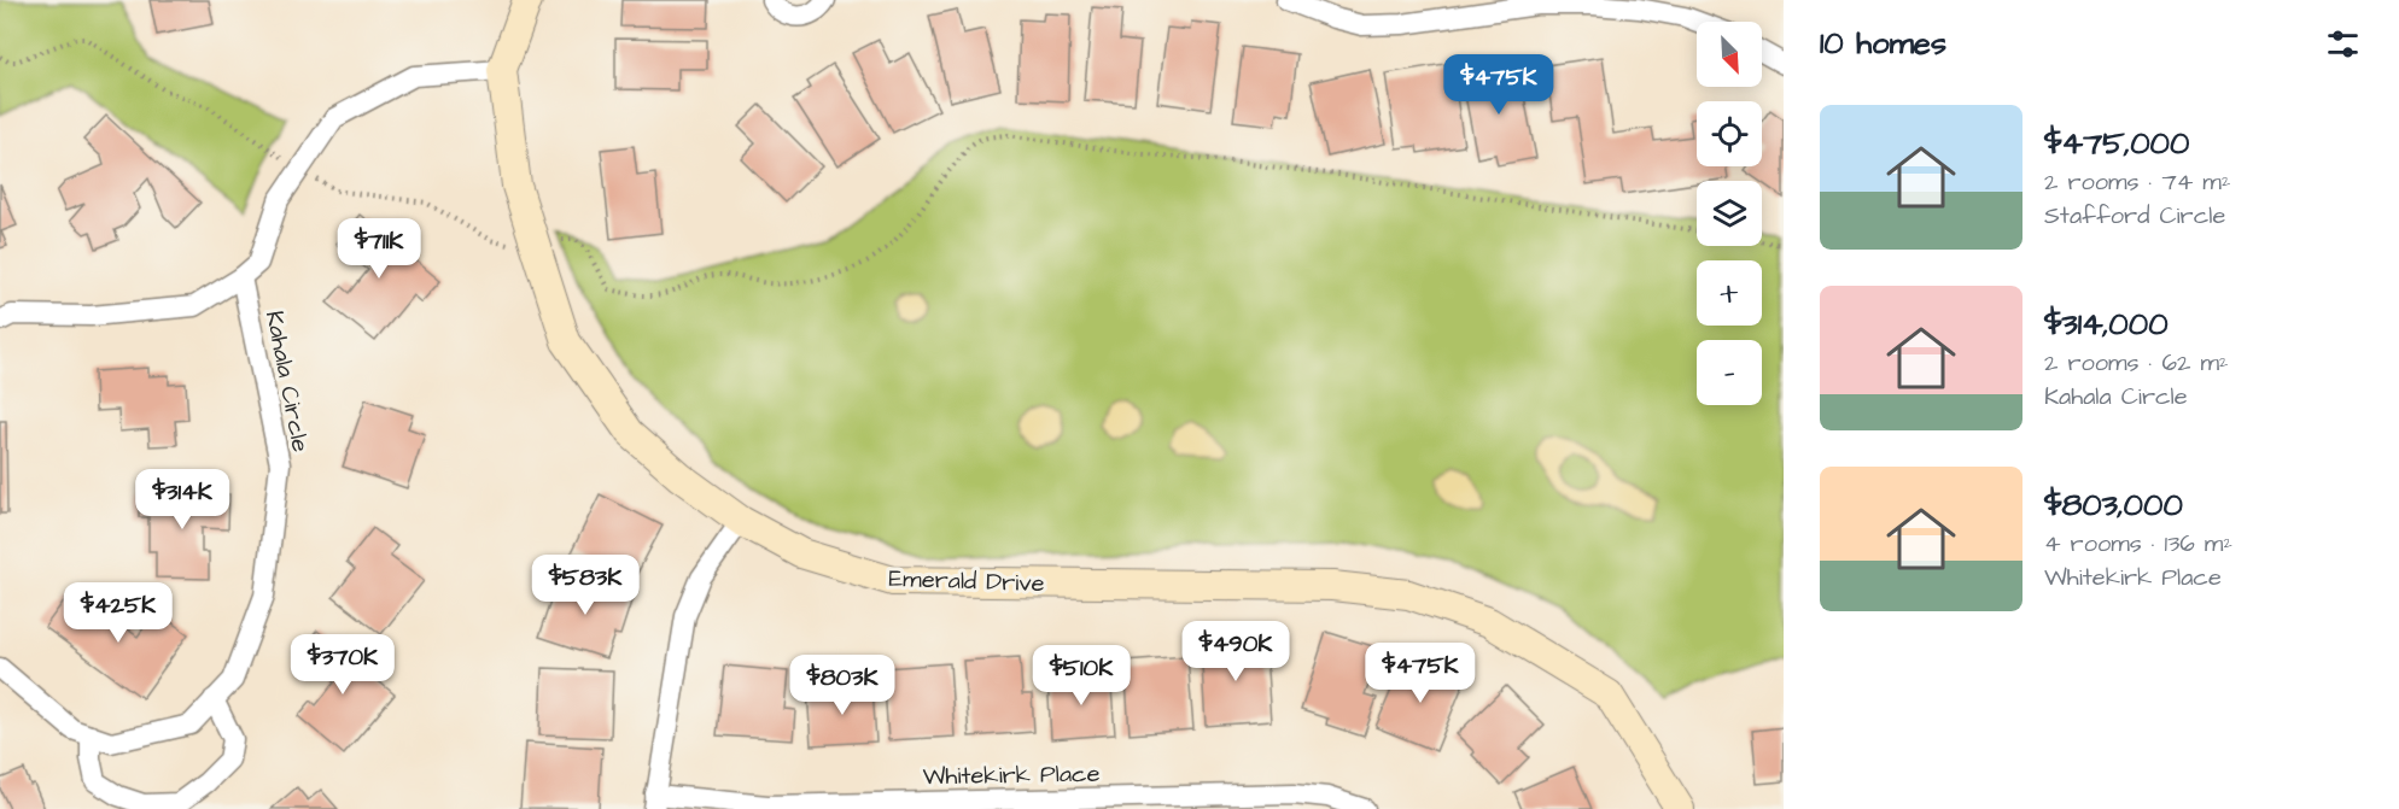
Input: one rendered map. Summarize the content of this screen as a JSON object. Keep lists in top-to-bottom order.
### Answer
{
  "streets": {
    "street": ["Kahala Circle", "Emerald Drive", "Whitekirk Place"]
  },
  "north": "bottom right",
  "page": {
    "heading": "10 homes",
    "map_buttons": ["+", "−"],
    "price": [
      "$475K",
      "$711K",
      "$314K",
      "$583K",
      "$425K",
      "$490K",
      "$370K",
      "$475K",
      "$510K",
      "$803K"
    ],
    "list": [
      {
        "name": "$475,000",
        "note": "2 rooms · 74 m² · Stafford Circle"
      },
      {
        "name": "$314,000",
        "note": "2 rooms · 62 m² · Kahala Circle"
      },
      {
        "name": "$803,000",
        "note": "4 rooms · 136 m² · Whitekirk Place"
      }
    ]
  }
}
